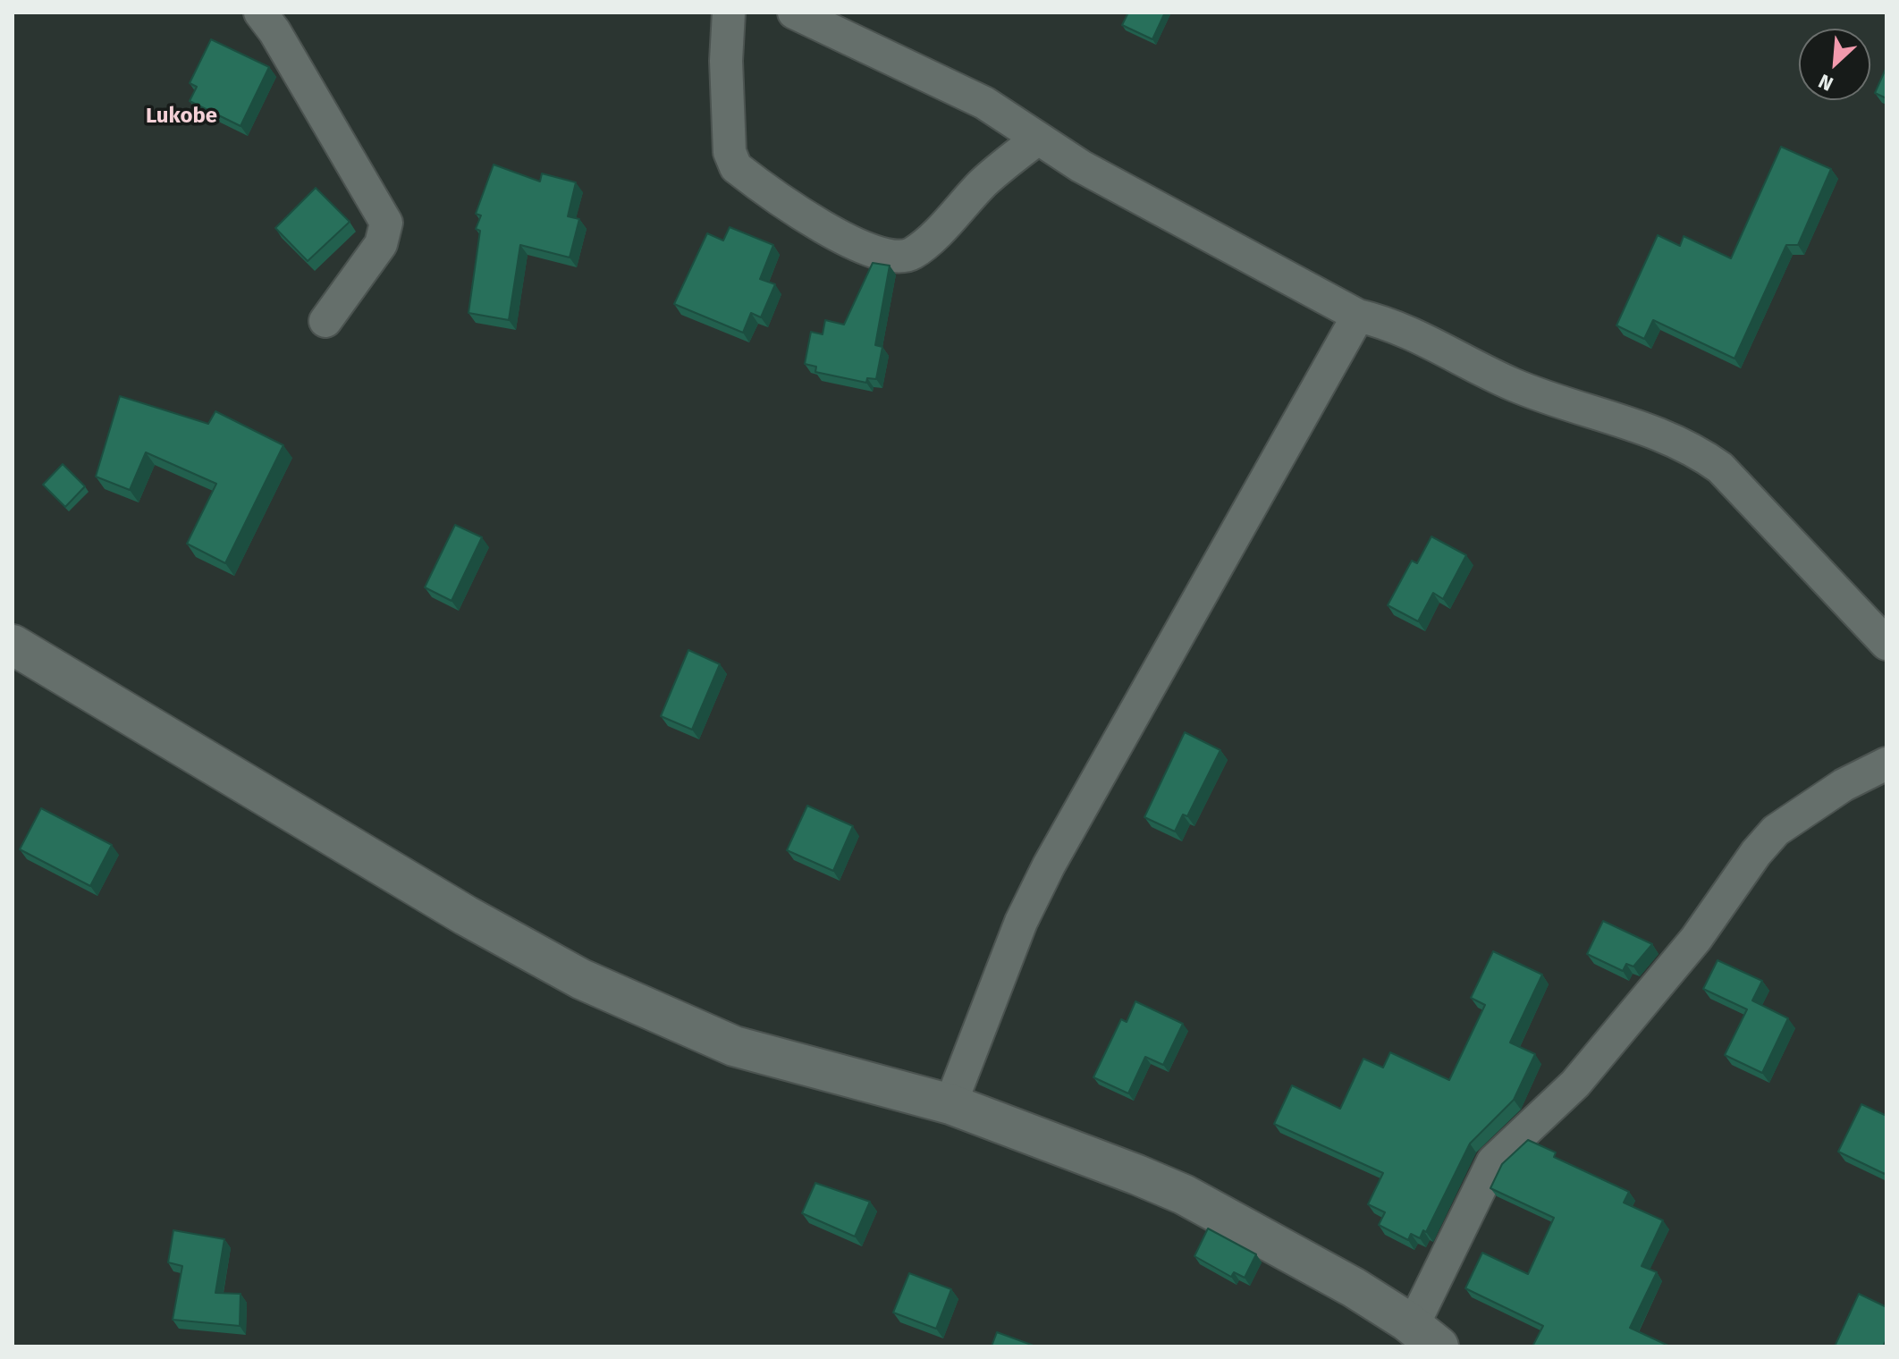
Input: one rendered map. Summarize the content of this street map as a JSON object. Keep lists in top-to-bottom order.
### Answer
{
  "districts": ["Lukobe"],
  "north": "bottom left"
}
